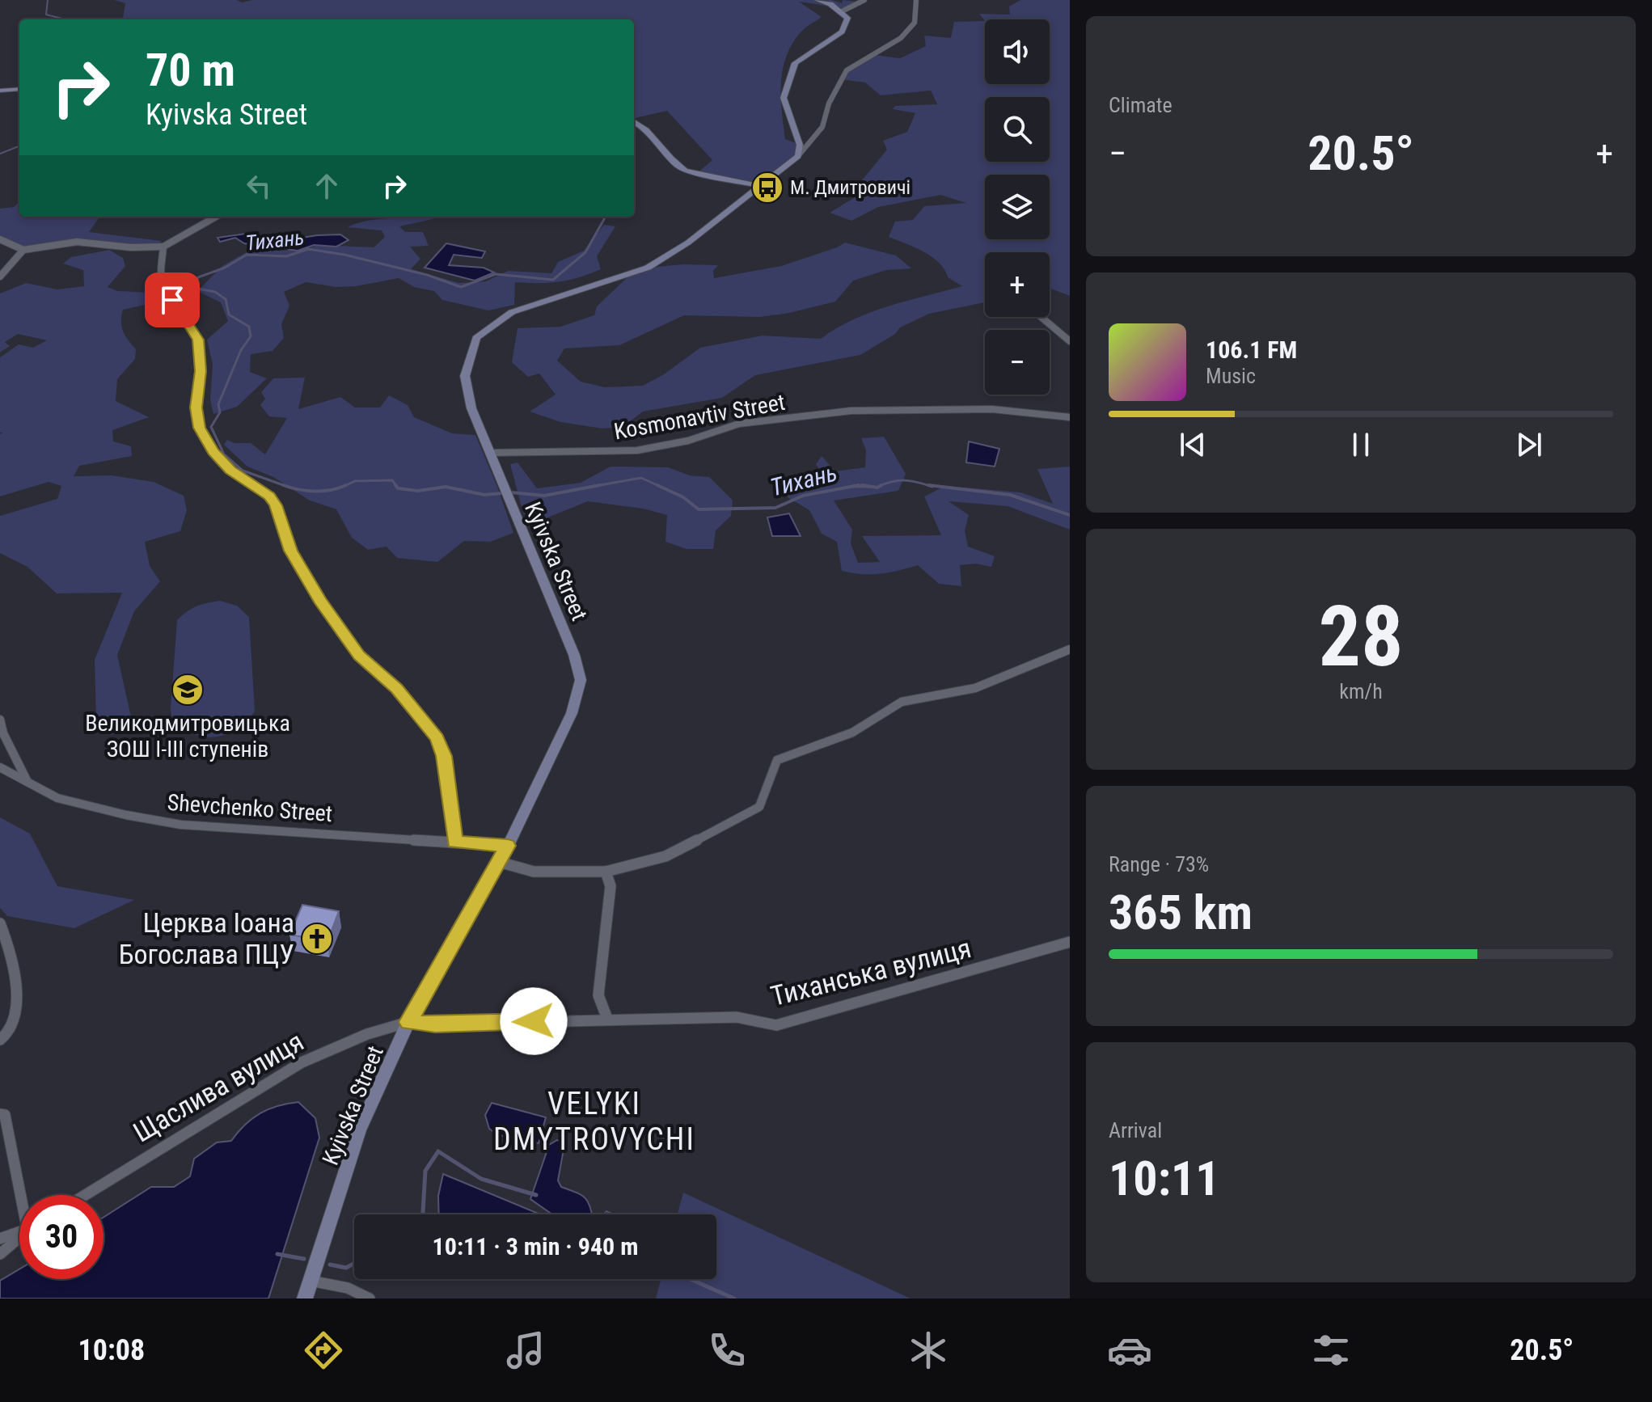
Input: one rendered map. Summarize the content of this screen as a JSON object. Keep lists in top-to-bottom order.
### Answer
{
  "streets": {
    "main road": ["Kyivska Street"],
    "street": [
      "Kosmonavtiv Street",
      "Shevchenko Street",
      "Тиханська вулиця",
      "Щаслива вулиця"
    ]
  },
  "crossings": [
    ["Kosmonavtiv Street", "Kyivska Street"],
    ["Kyivska Street", "Shevchenko Street"],
    ["Kyivska Street", "Тиханська вулиця"],
    ["Kyivska Street", "Щаслива вулиця"],
    ["Тиханська вулиця", "Щаслива вулиця"]
  ],
  "districts": ["VELYKI DMYTROVYCHI"],
  "water": ["Тихань"],
  "places": {
    "bus stop": ["М. Дмитровичі"],
    "school or university": ["Великодмитровицька ЗОШ І-ІІІ ступенів"],
    "church": ["Церква Іоана Богослава ПЦУ"]
  },
  "page": {
    "tile": [
      "Climate",
      ["28", "km/h"],
      ["Range · 73%", "365 km"],
      ["Arrival", "10:11"]
    ],
    "map_buttons": ["+", "−"],
    "turn": ["70 m", "Kyivska Street"],
    "heat": ["−", "20.5°", "+"],
    "song": ["106.1 FM", "Music"],
    "limit": "30",
    "trip": "10:11 · 3 min · 940 m",
    "tabs": ["10:08", "20.5°"]
  }
}
